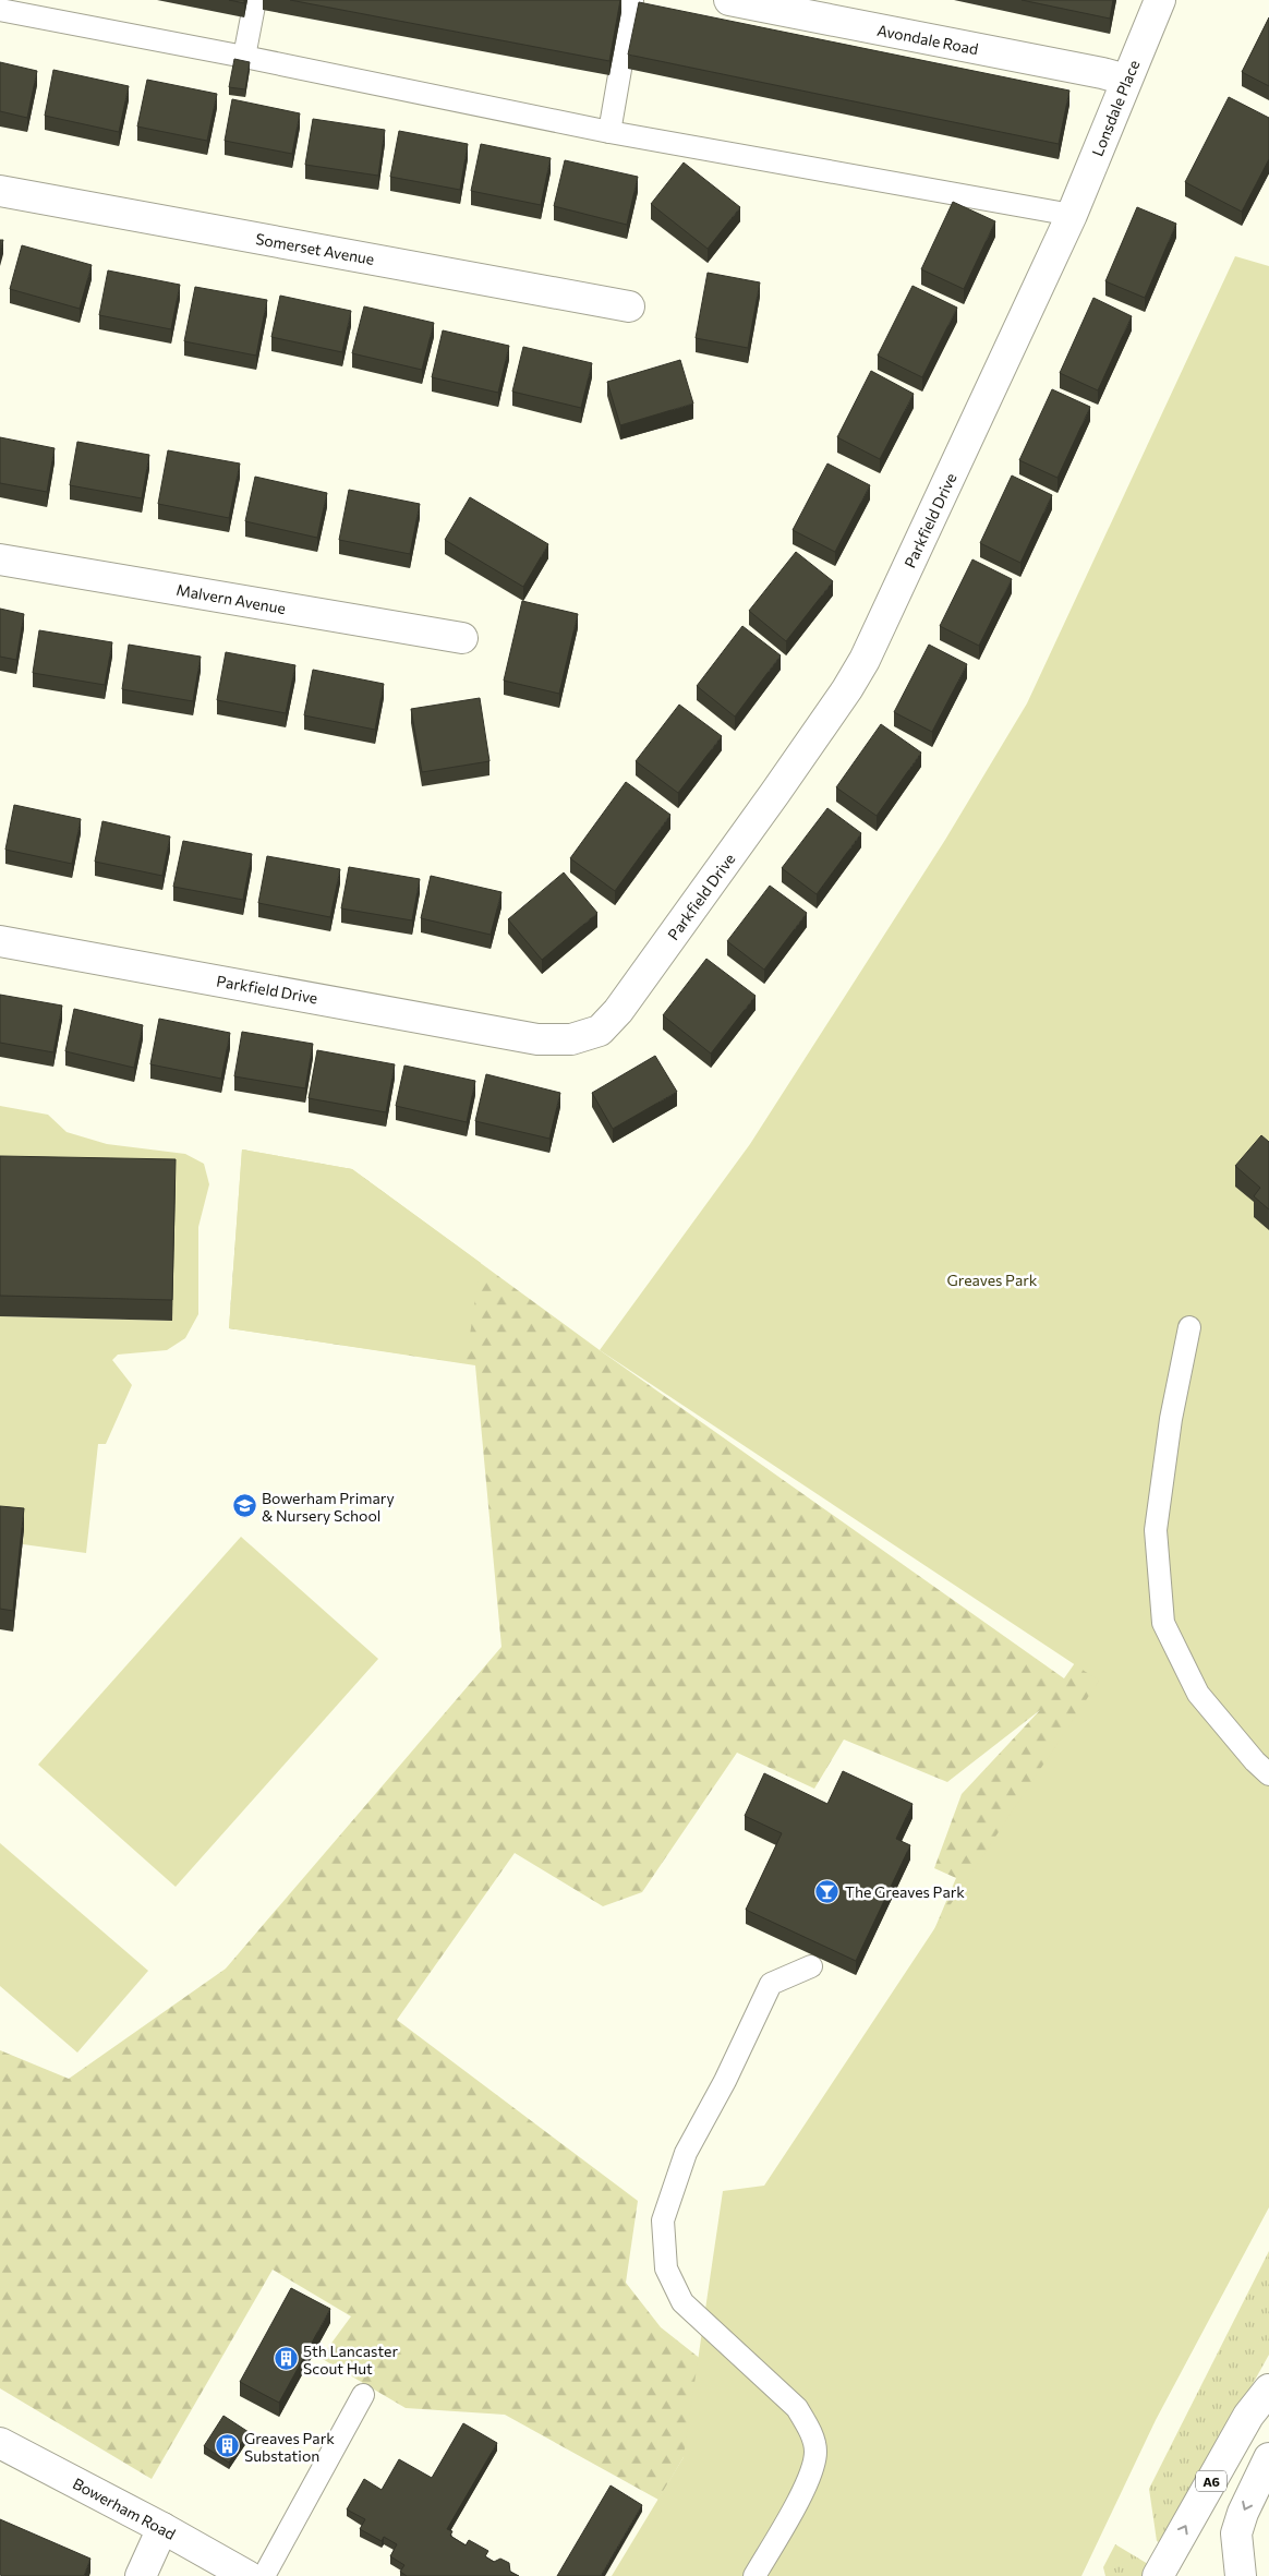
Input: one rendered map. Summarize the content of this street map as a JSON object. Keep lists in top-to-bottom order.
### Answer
{
  "streets": {
    "street": [
      "Avondale Road",
      "Lonsdale Place",
      "Somerset Avenue",
      "Parkfield Drive",
      "Malvern Avenue",
      "A6",
      "Bowerham Road"
    ]
  },
  "crossings": [
    ["Avondale Road", "Lonsdale Place"],
    ["Lonsdale Place", "Parkfield Drive"]
  ],
  "parks": ["Greaves Park"],
  "places": {
    "school or university": ["Bowerham Primary & Nursery School"],
    "bar": ["The Greaves Park"],
    "building": ["5th Lancaster Scout Hut", "Greaves Park Substation"]
  }
}
